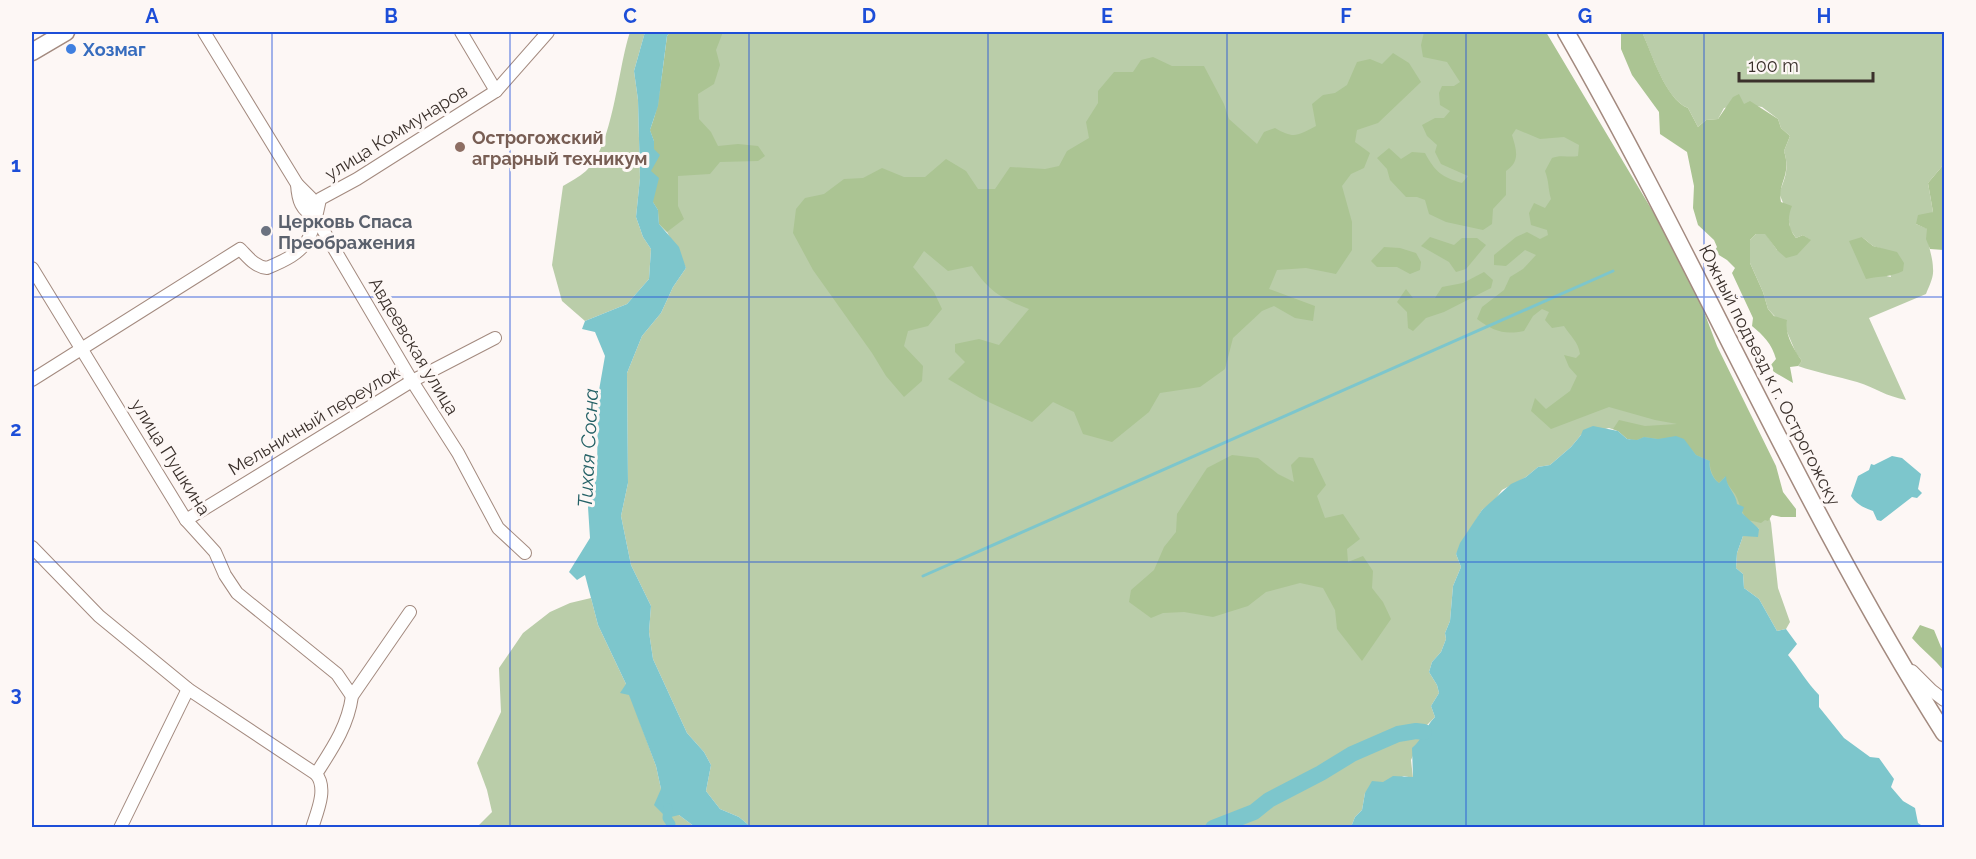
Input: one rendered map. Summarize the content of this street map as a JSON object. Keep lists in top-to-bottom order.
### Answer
{
  "streets": {
    "main road": ["Южный подъезд к г. Острогожску"],
    "street": [
      "улица Коммунаров",
      "Авдеевская улица",
      "Мельничный переулок",
      "улица Пушкина"
    ]
  },
  "crossings": [
    ["улица Коммунаров", "Авдеевская улица"],
    ["улица Коммунаров", "улица Пушкина"],
    ["Авдеевская улица", "Мельничный переулок"],
    ["Мельничный переулок", "улица Пушкина"]
  ],
  "water": ["Тихая Сосна"],
  "places": ["Хозмаг", "Острогожский аграрный техникум", "Церковь Спаса Преображения"],
  "scale_bar": "100 m",
  "grid": {
    "columns": [
      "A",
      "B",
      "C",
      "D",
      "E",
      "F",
      "G",
      "H"
    ],
    "rows": ["1", "2", "3"]
  }
}
